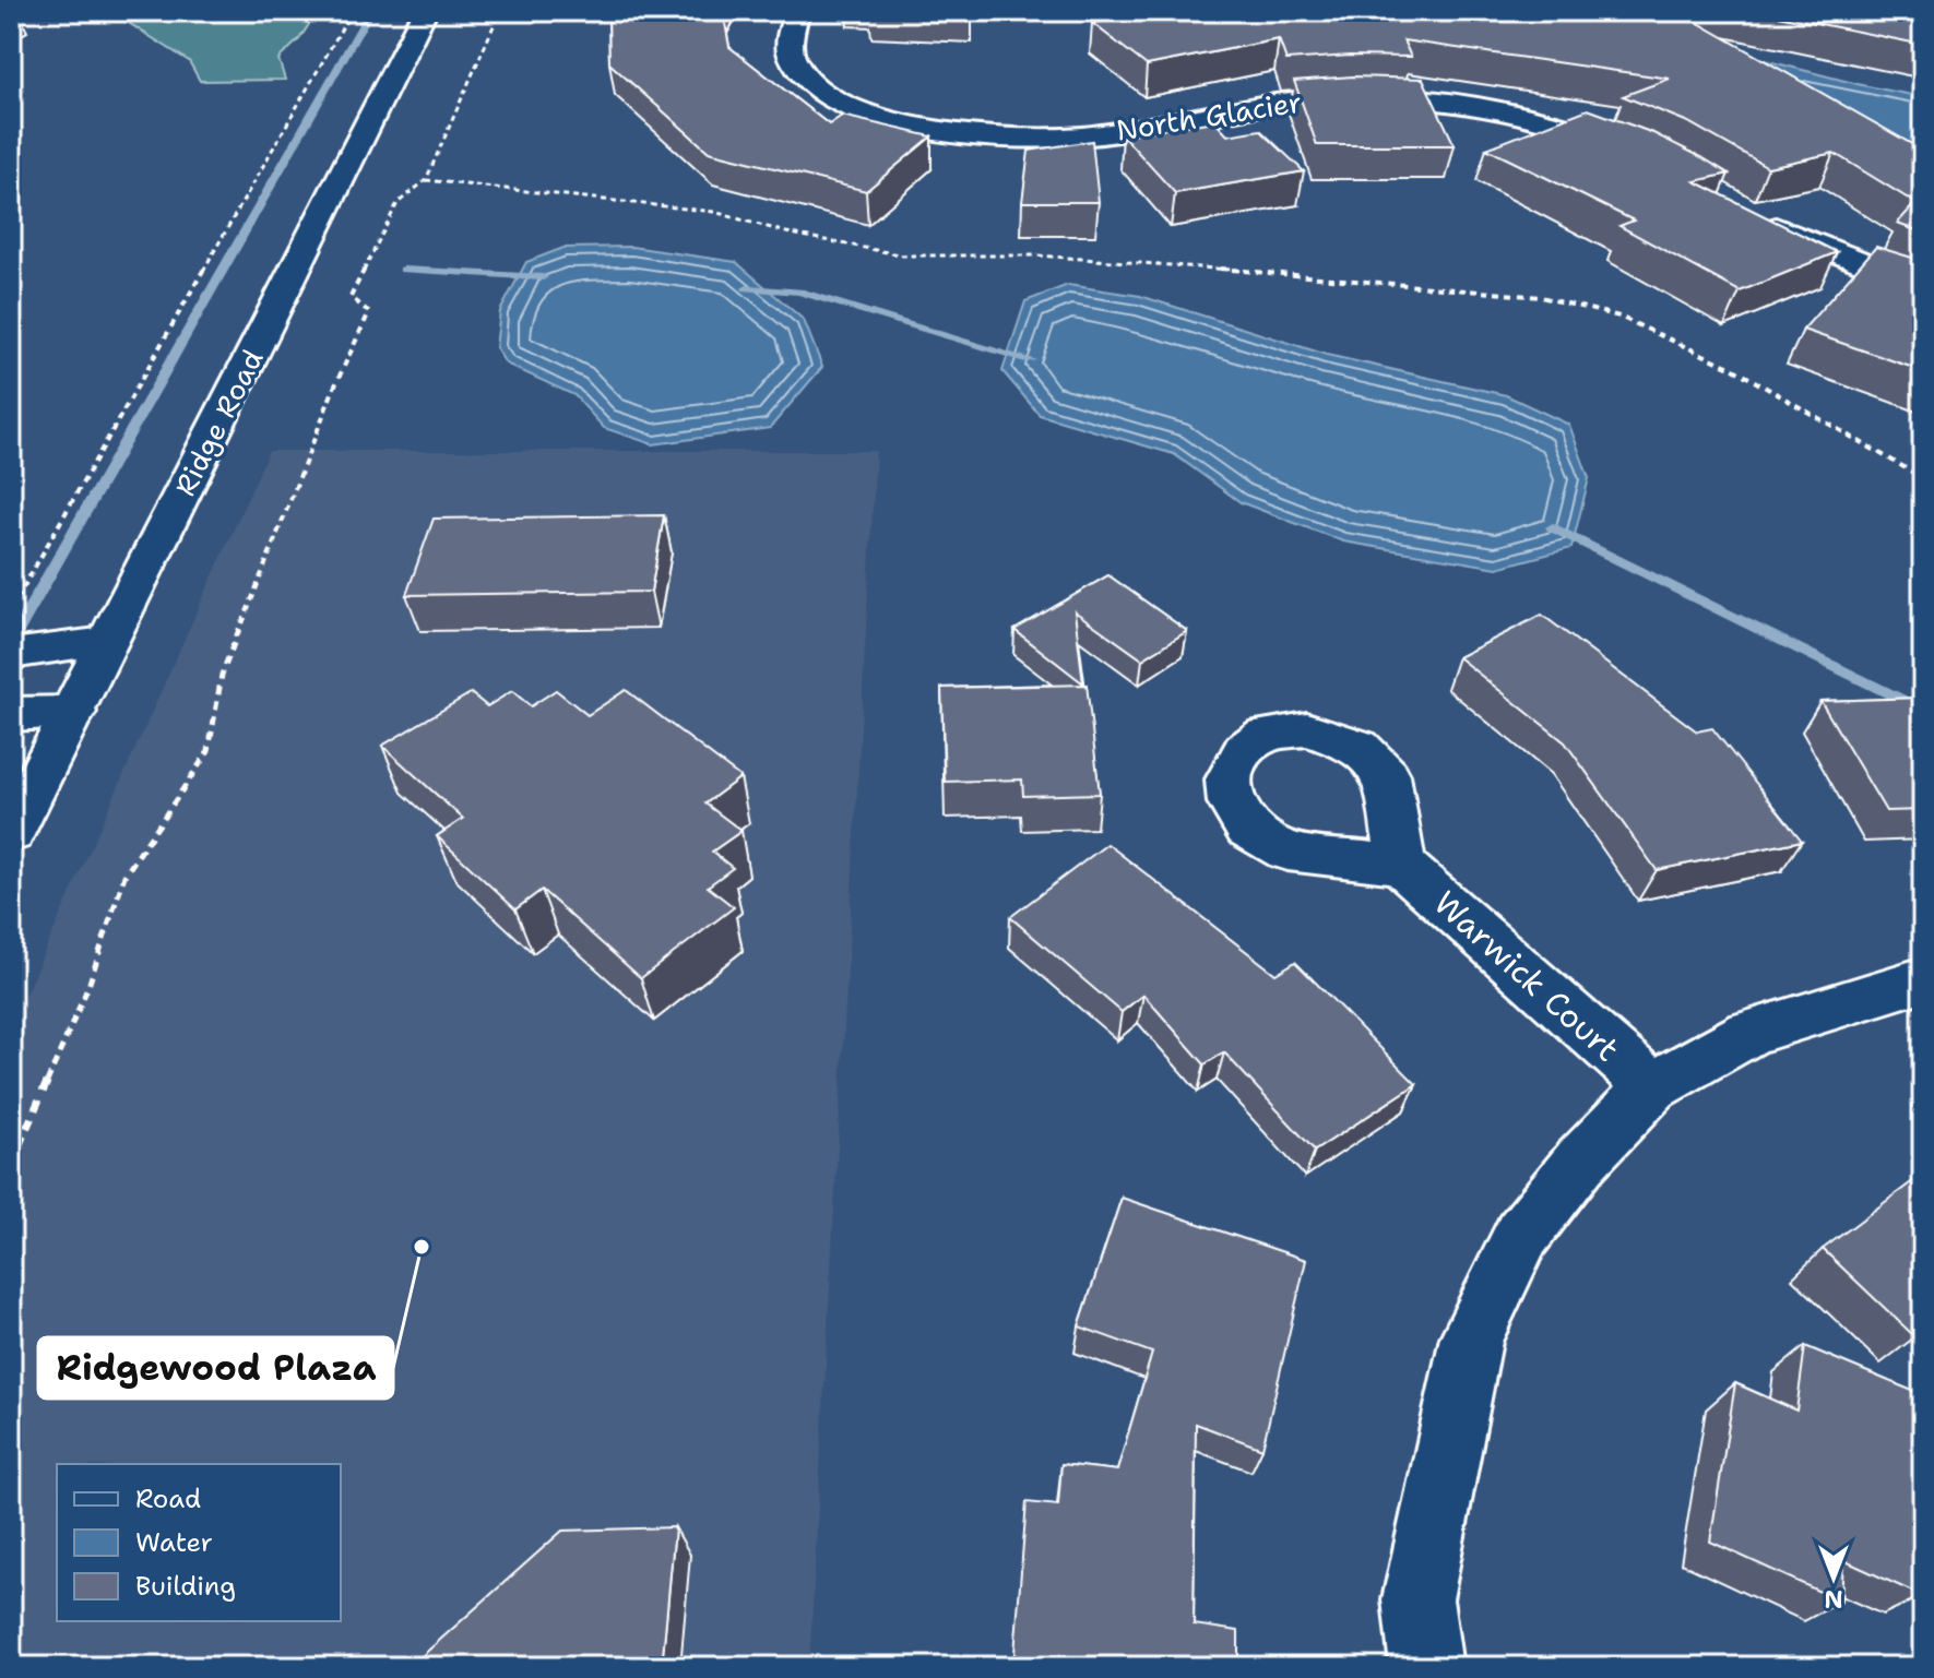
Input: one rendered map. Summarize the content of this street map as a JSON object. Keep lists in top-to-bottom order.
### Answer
{
  "streets": {
    "street": ["North Glacier", "Ridge Road", "Warwick Court"]
  },
  "places": ["Ridgewood Plaza"],
  "legend": ["Road", "Water", "Building"],
  "north": "bottom"
}
